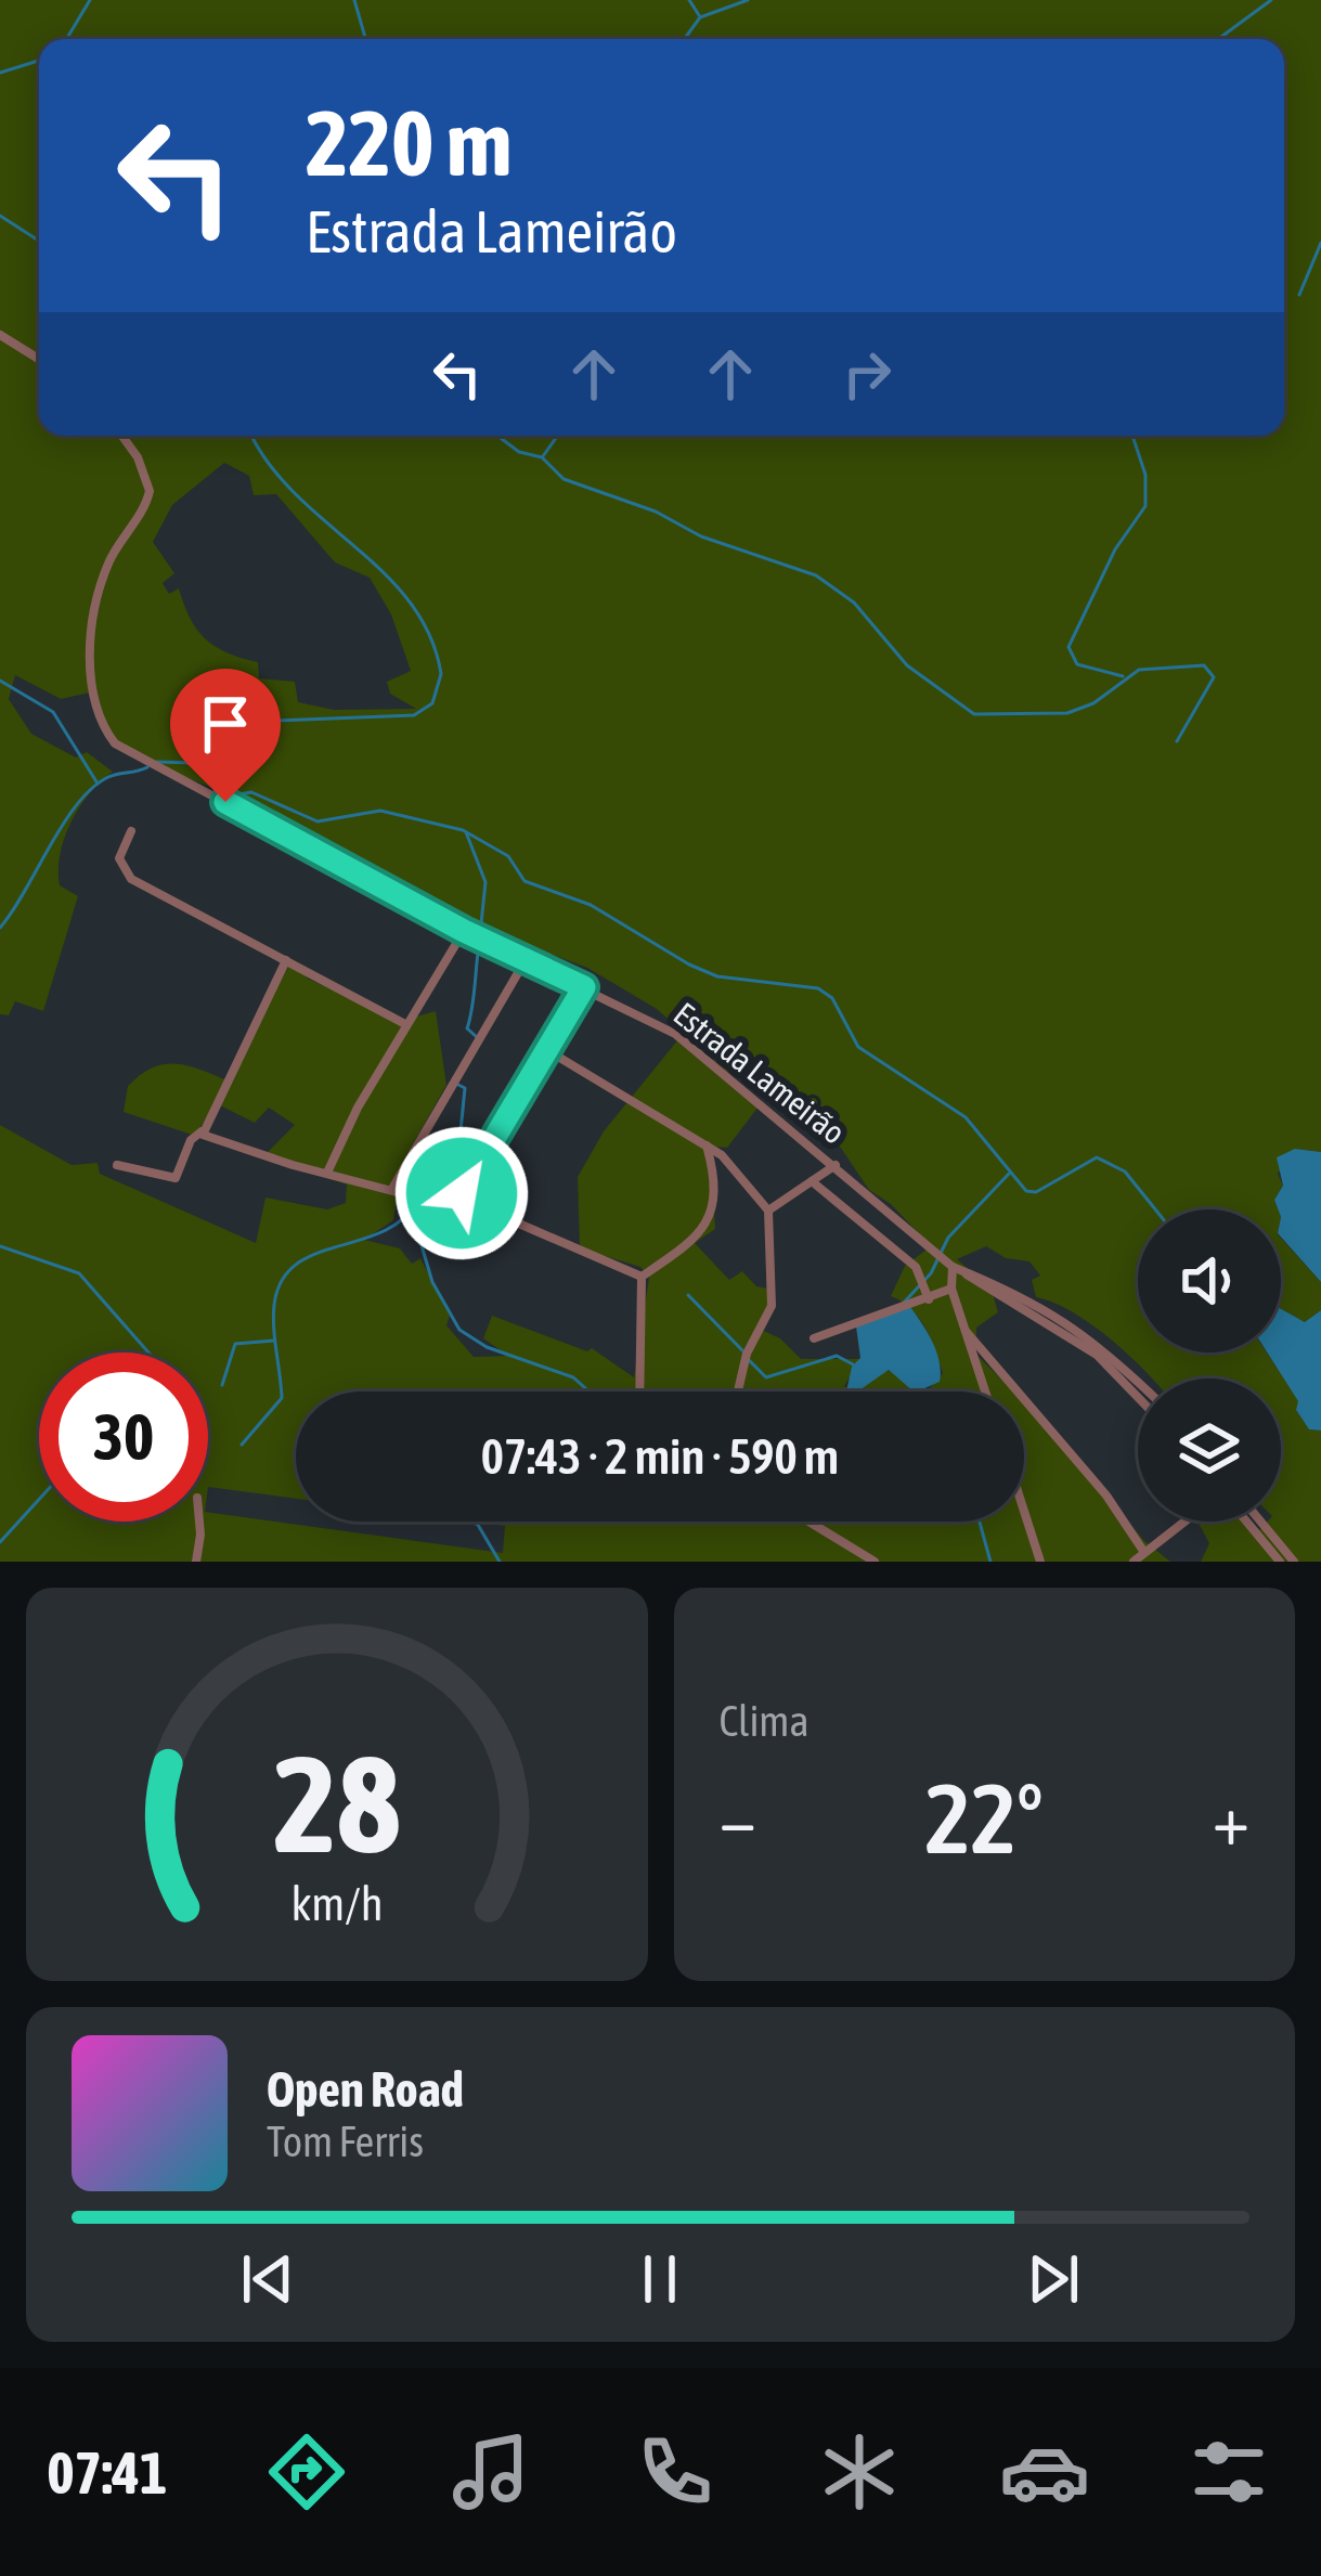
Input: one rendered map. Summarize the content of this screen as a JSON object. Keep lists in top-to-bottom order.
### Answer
{
  "streets": {
    "street": ["Estrada Lameirão"]
  },
  "page": {
    "turn": ["220 m", "Estrada Lameirão"],
    "limit": "30",
    "trip": "07:43 · 2 min · 590 m",
    "tile": "Clima",
    "heat": ["−", "22°", "+"],
    "song": ["Open Road", "Tom Ferris"],
    "tabs": "07:41",
    "gauge": ["28", "km/h"]
  }
}
